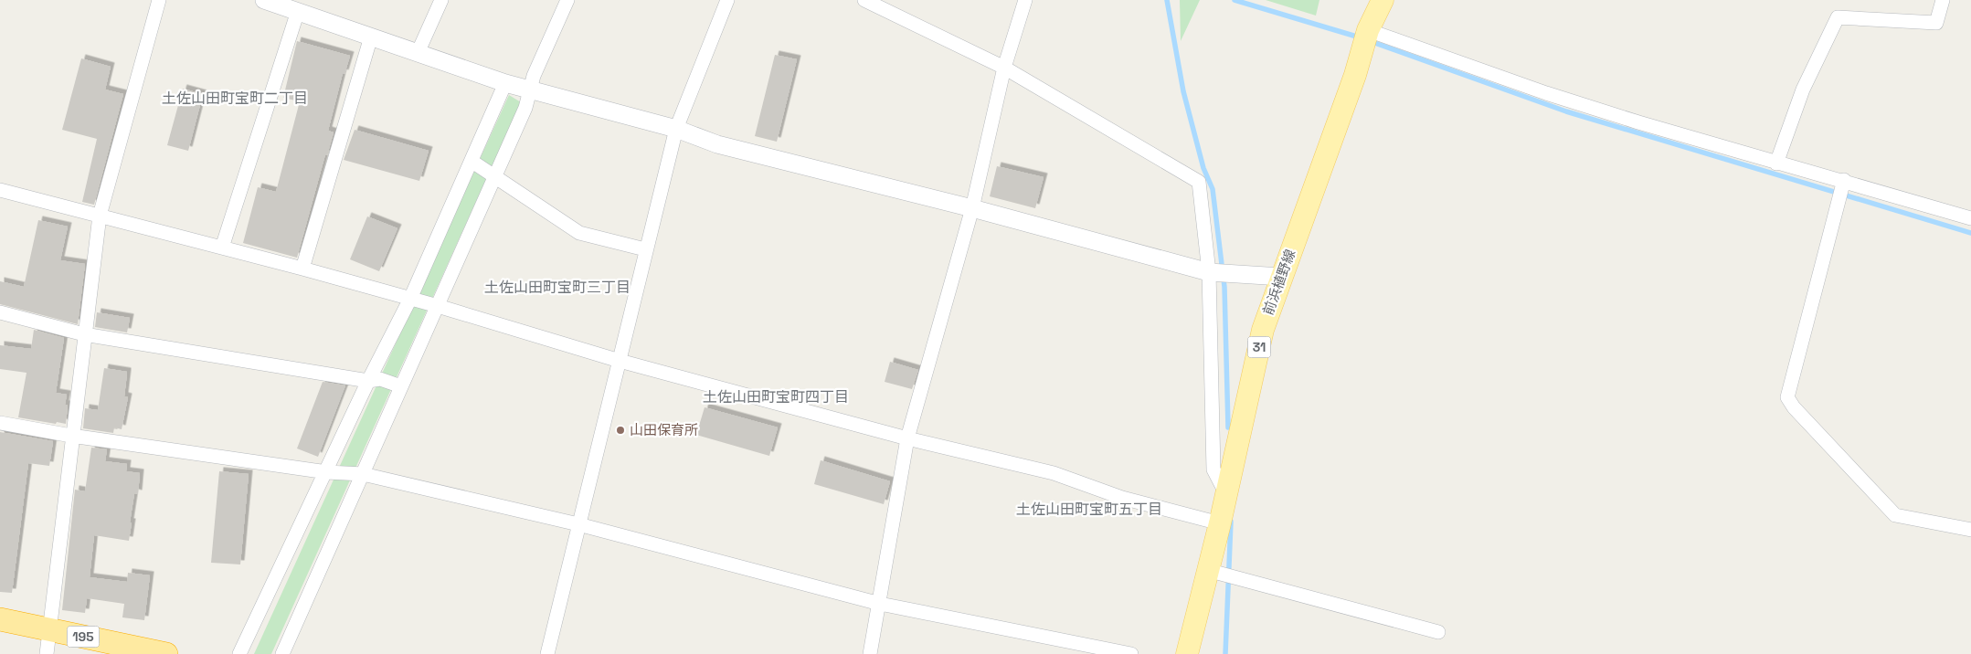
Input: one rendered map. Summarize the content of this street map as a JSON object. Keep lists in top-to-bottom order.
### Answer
{
  "streets": {
    "highway": ["195"],
    "main road": ["前浜植野線", "31"]
  },
  "districts": [
    "土佐山田町宝町二丁目",
    "土佐山田町宝町三丁目",
    "土佐山田町宝町四丁目",
    "土佐山田町宝町五丁目"
  ],
  "places": ["山田保育所"]
}
